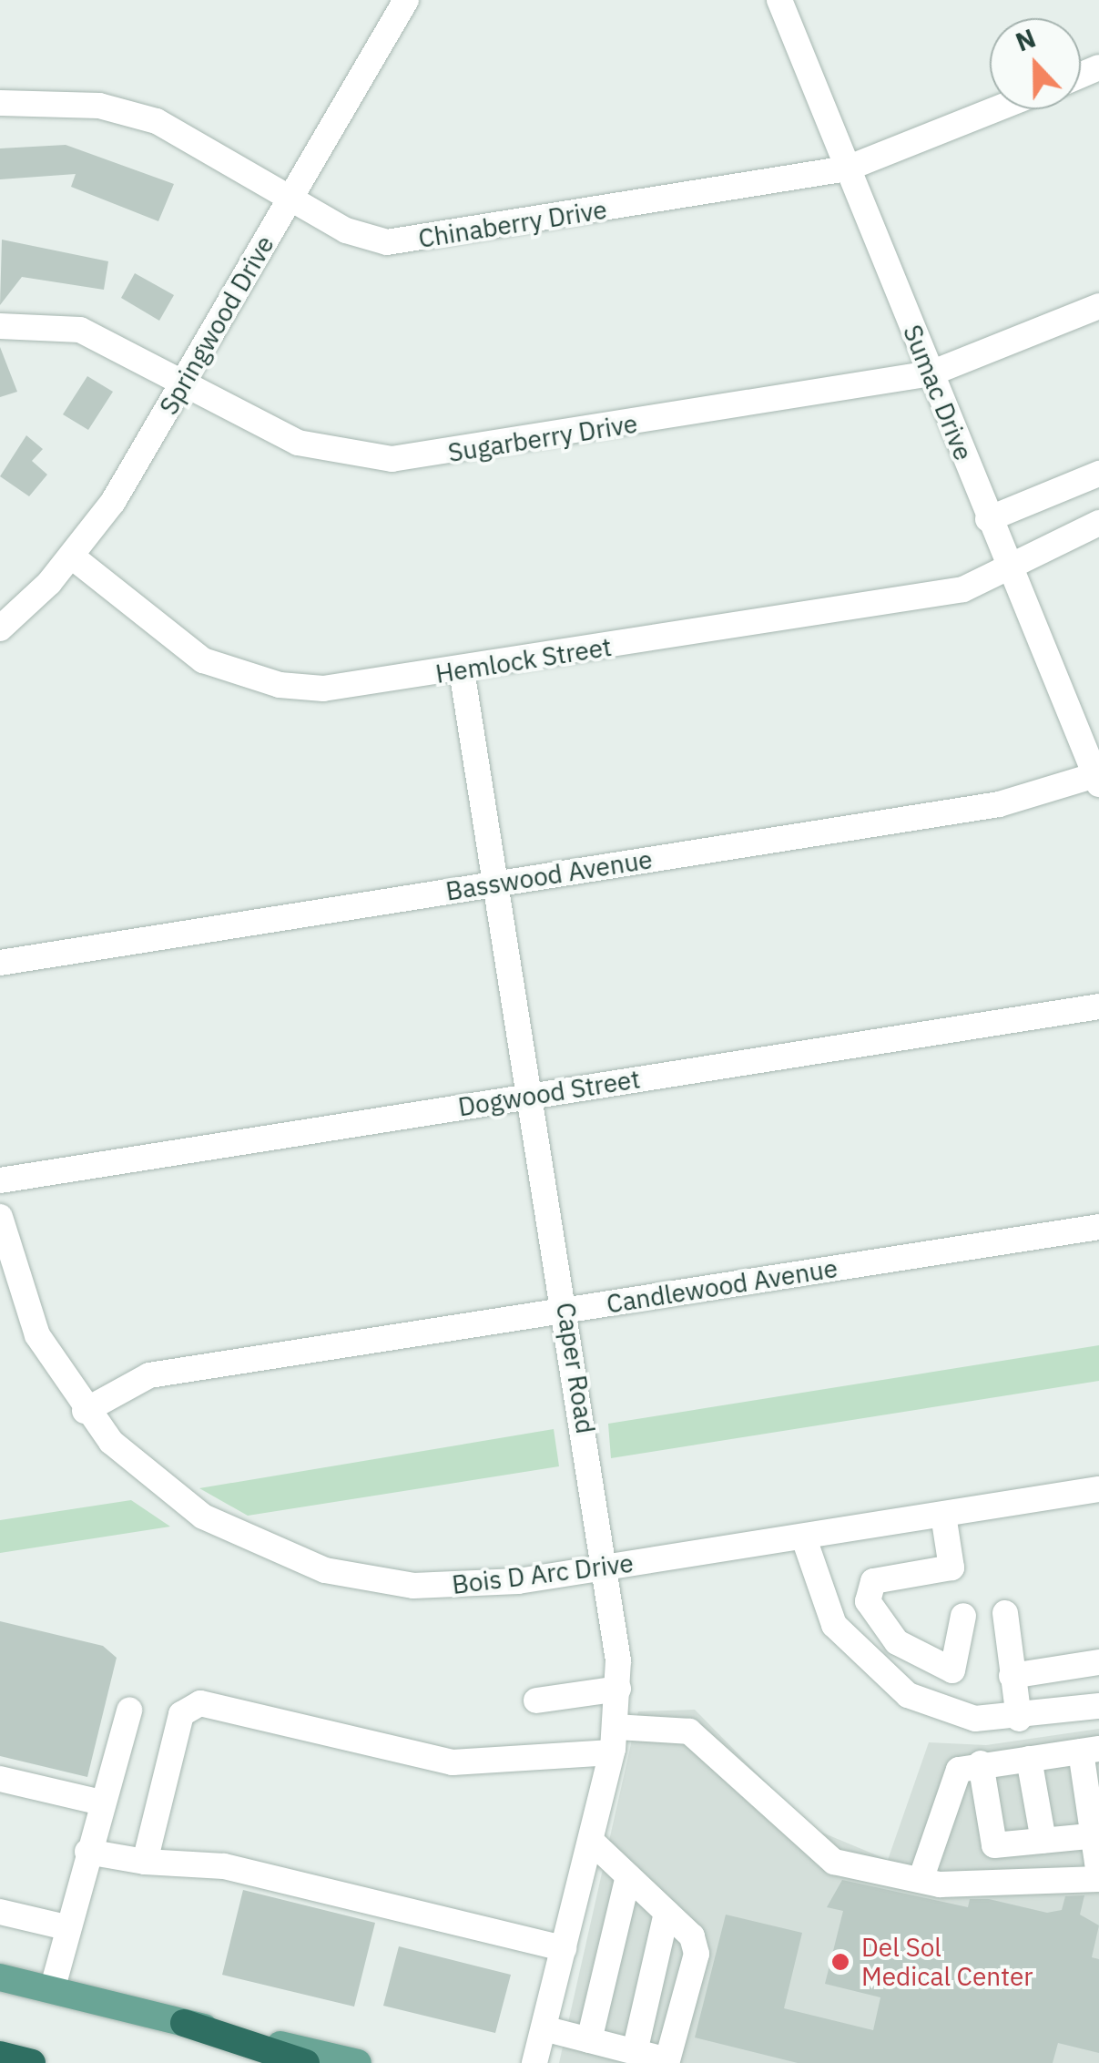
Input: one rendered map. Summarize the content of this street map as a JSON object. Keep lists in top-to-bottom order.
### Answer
{
  "streets": {
    "street": [
      "Chinaberry Drive",
      "Springwood Drive",
      "Sumac Drive",
      "Sugarberry Drive",
      "Hemlock Street",
      "Basswood Avenue",
      "Dogwood Street",
      "Candlewood Avenue",
      "Caper Road",
      "Bois D Arc Drive"
    ]
  },
  "crossings": [
    ["Chinaberry Drive", "Springwood Drive"],
    ["Chinaberry Drive", "Sumac Drive"],
    ["Springwood Drive", "Sugarberry Drive"],
    ["Springwood Drive", "Hemlock Street"],
    ["Sumac Drive", "Sugarberry Drive"],
    ["Sumac Drive", "Hemlock Street"],
    ["Sumac Drive", "Basswood Avenue"],
    ["Hemlock Street", "Caper Road"],
    ["Basswood Avenue", "Caper Road"],
    ["Dogwood Street", "Caper Road"],
    ["Candlewood Avenue", "Caper Road"],
    ["Candlewood Avenue", "Bois D Arc Drive"],
    ["Caper Road", "Bois D Arc Drive"]
  ],
  "places": ["Del Sol Medical Center"],
  "north": "top"
}
